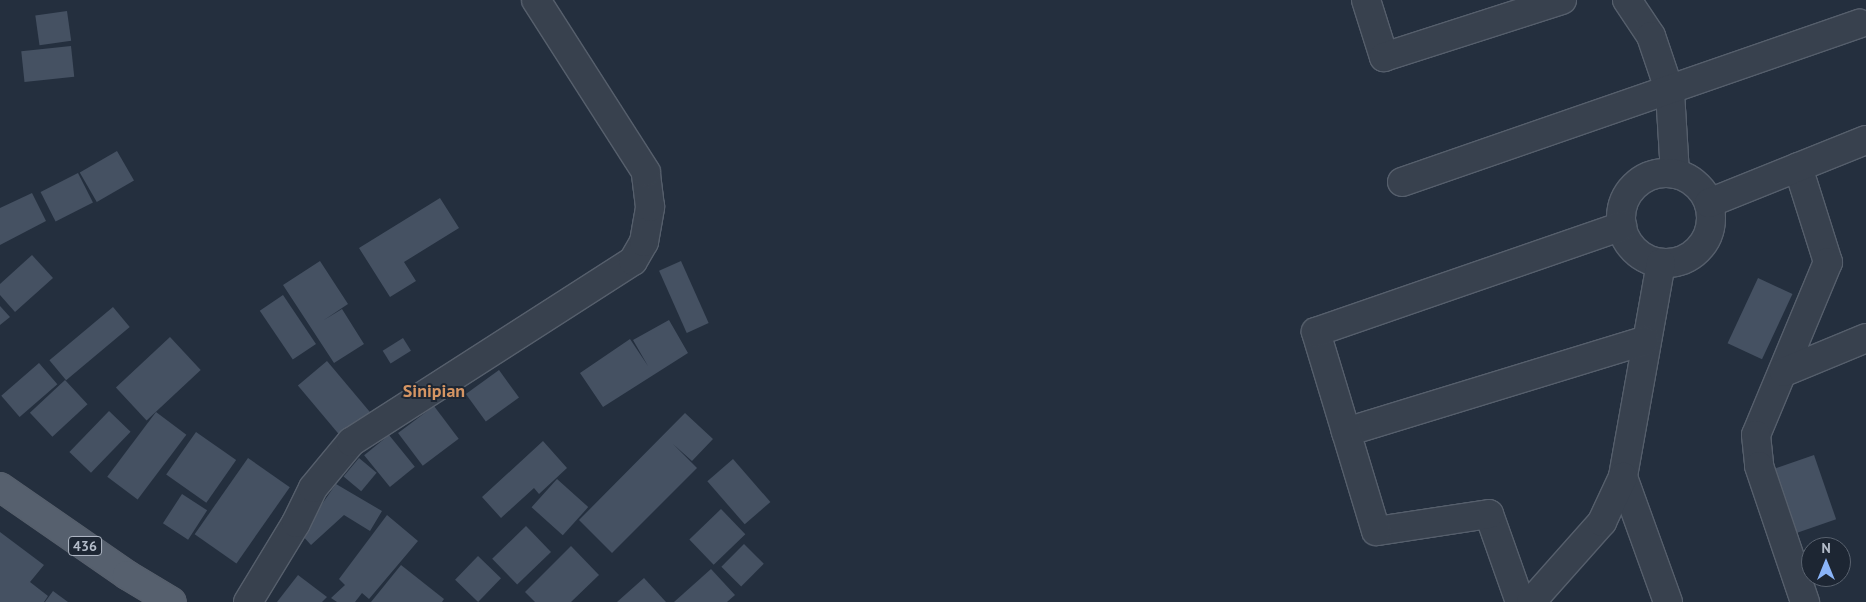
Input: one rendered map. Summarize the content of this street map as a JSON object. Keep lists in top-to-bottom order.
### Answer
{
  "streets": {
    "main road": ["436"]
  },
  "districts": ["Sinipian"],
  "north": "top"
}
